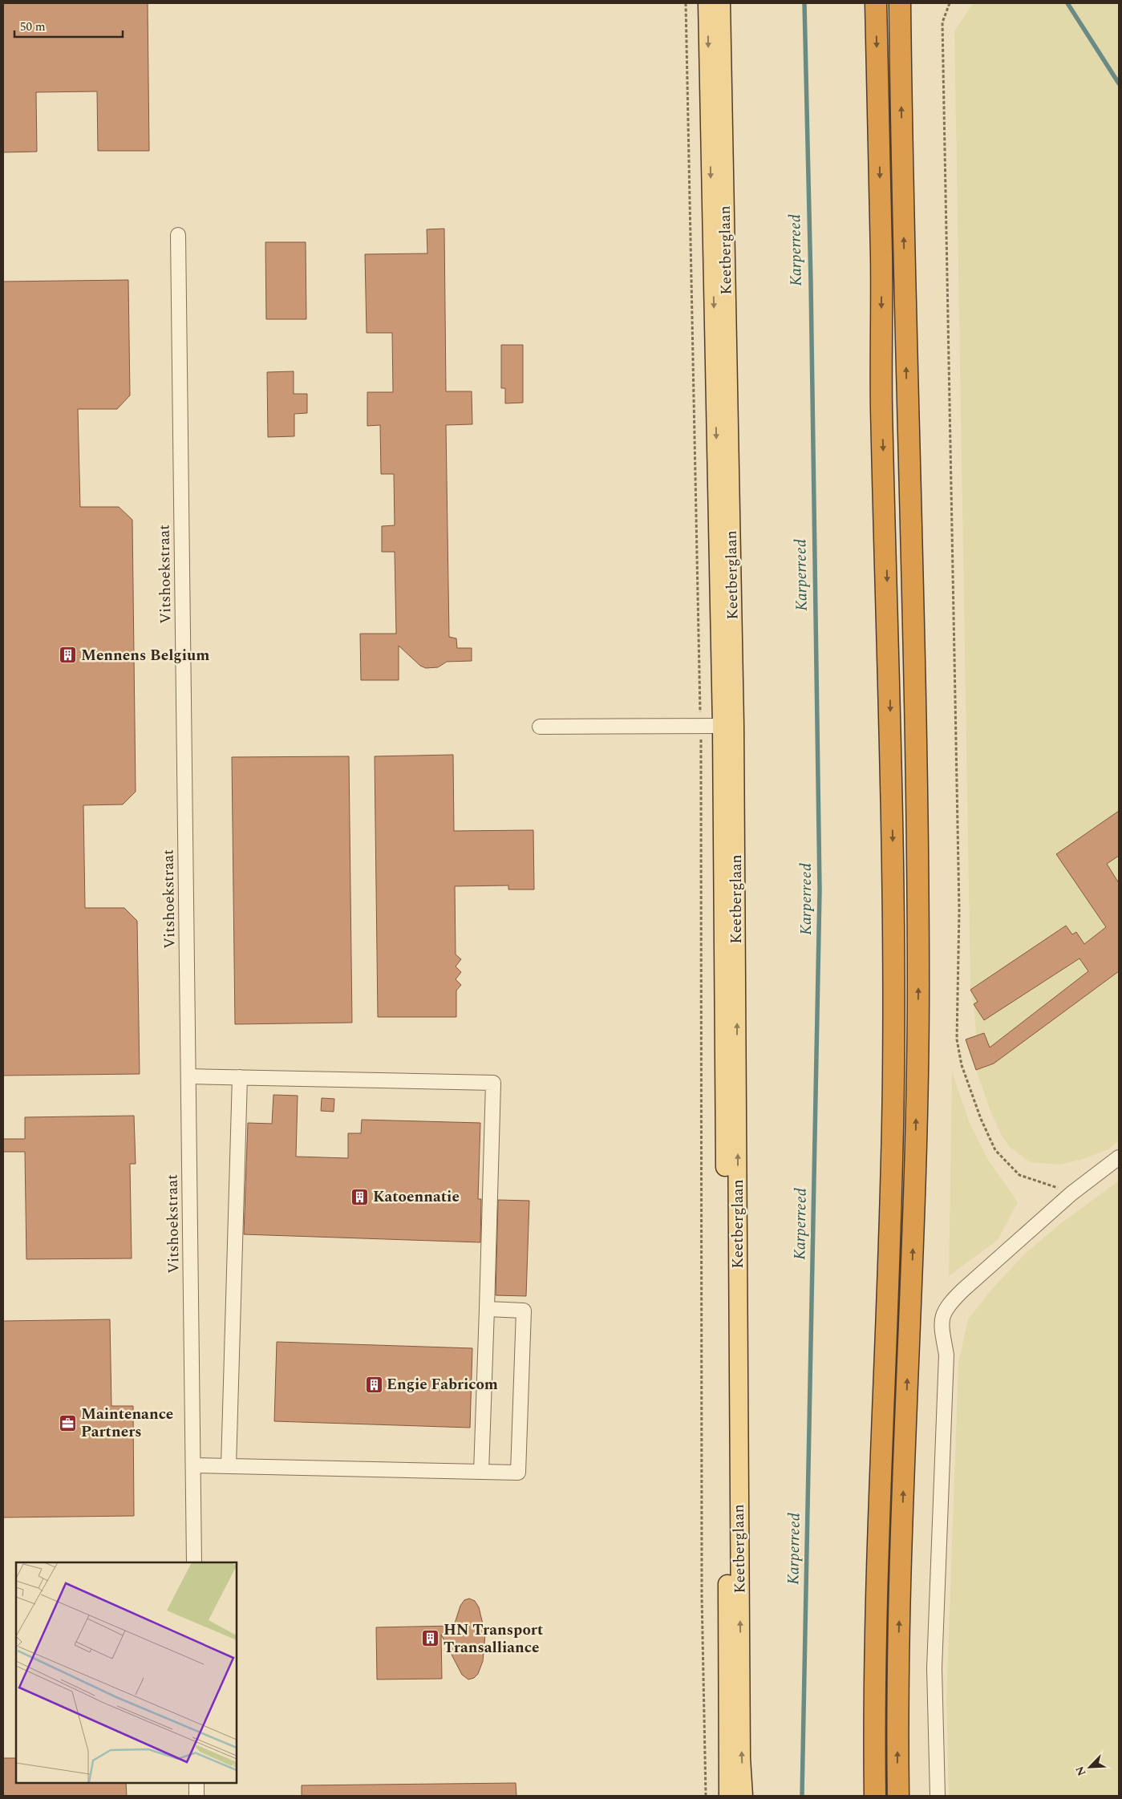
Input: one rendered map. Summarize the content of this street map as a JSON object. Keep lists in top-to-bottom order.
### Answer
{
  "streets": {
    "main road": ["Keetberglaan"],
    "street": ["Vitshoekstraat"]
  },
  "water": ["Karperreed"],
  "places": {
    "building": [
      "Mennens Belgium",
      "Katoennatie",
      "Engie Fabricom",
      "HN Transport Transalliance"
    ],
    "office": ["Maintenance Partners"]
  },
  "scale_bar": "50 m",
  "north": "bottom left"
}
